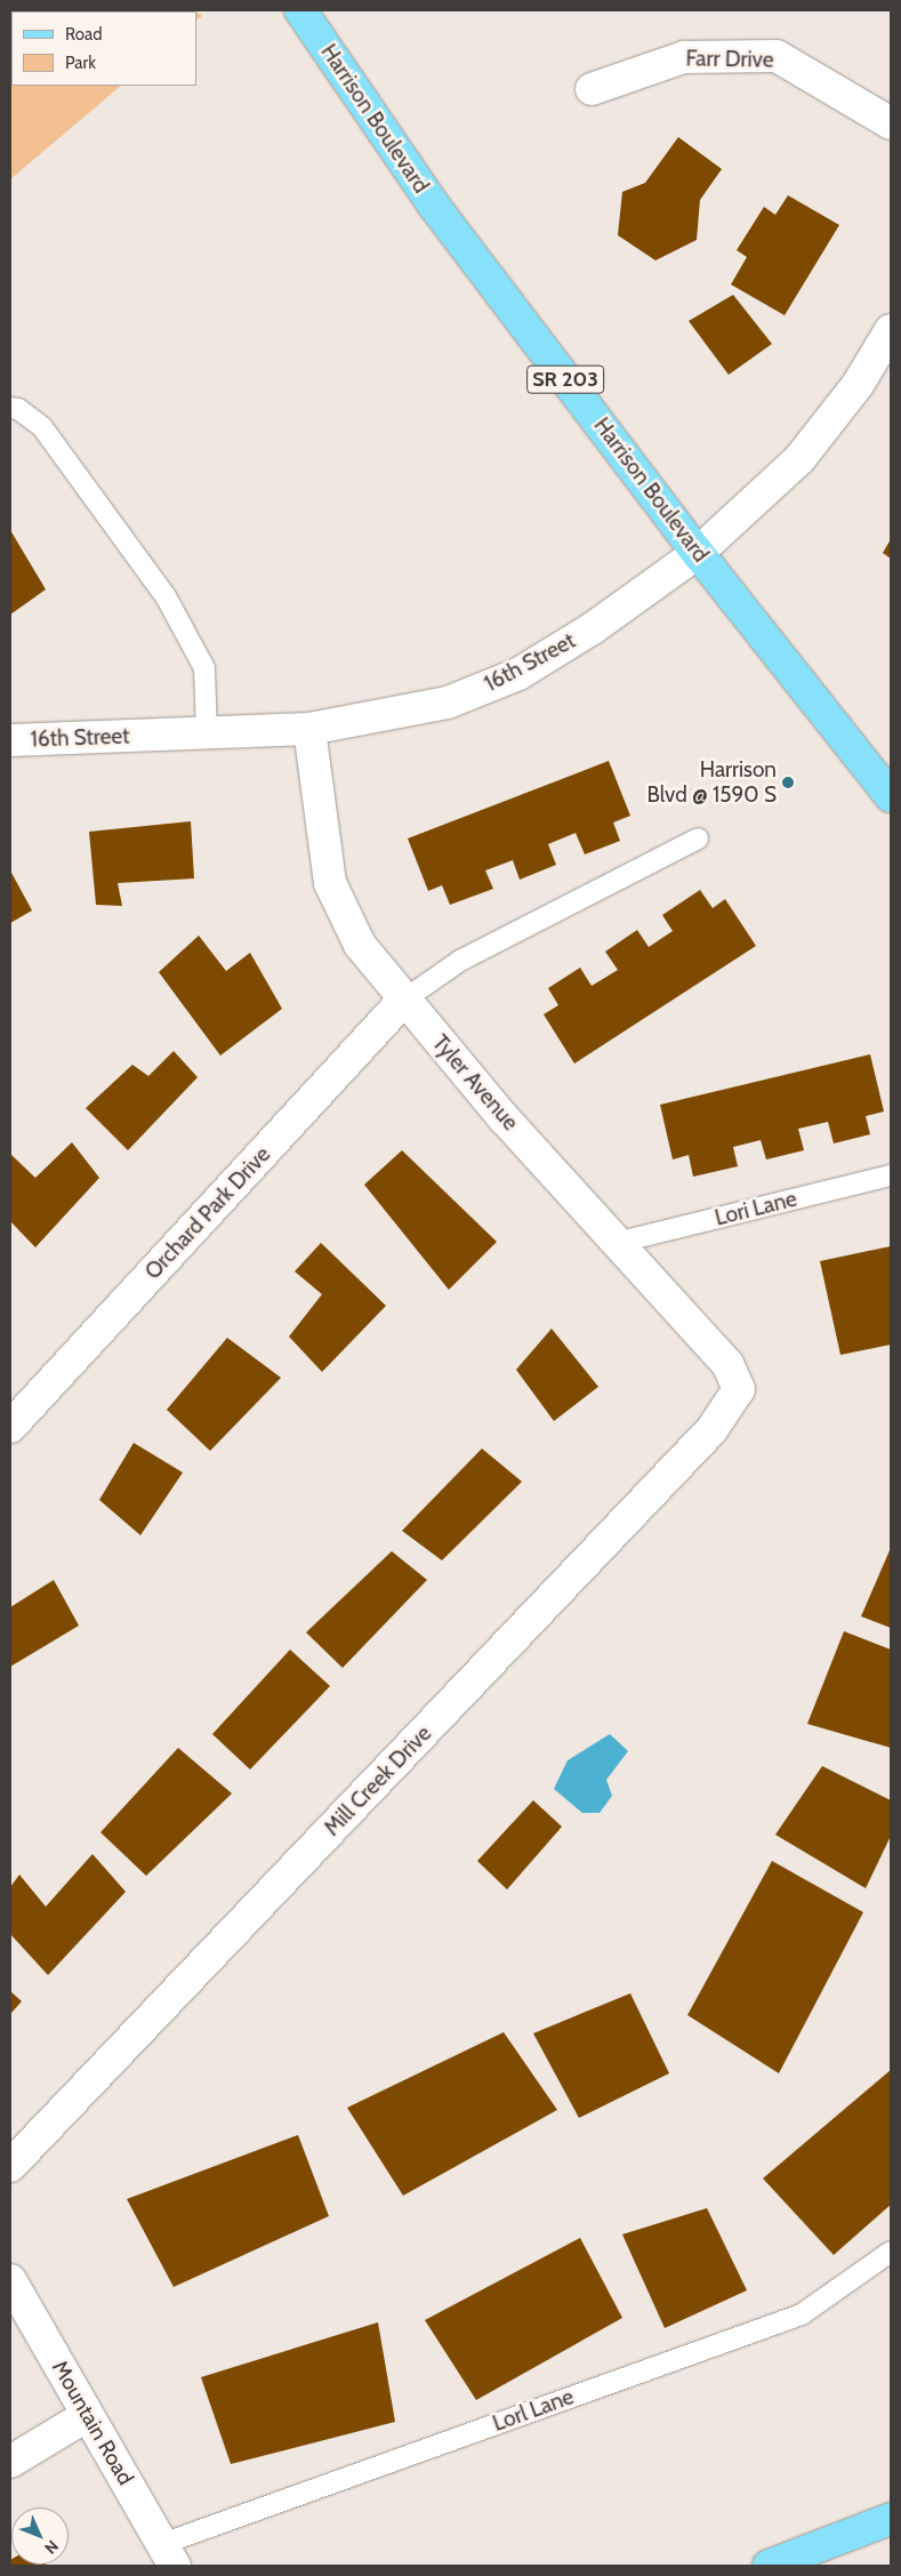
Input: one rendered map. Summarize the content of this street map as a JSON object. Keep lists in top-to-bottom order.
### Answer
{
  "streets": {
    "main road": ["Harrison Boulevard", "SR 203"],
    "street": [
      "Farr Drive",
      "16th Street",
      "Tyler Avenue",
      "Orchard Park Drive",
      "Mill Creek Drive",
      "Mountain Road"
    ],
    "lane": ["Lori Lane", "Lorl Lane"]
  },
  "crossings": [
    ["Harrison Boulevard", "16th Street"],
    ["16th Street", "Tyler Avenue"],
    ["Tyler Avenue", "Lori Lane"],
    ["Tyler Avenue", "Orchard Park Drive"],
    ["Tyler Avenue", "Mill Creek Drive"],
    ["Lorl Lane", "Mountain Road"]
  ],
  "places": ["Harrison Blvd @ 1590 S"],
  "legend": ["Road", "Park"],
  "north": "bottom right"
}
